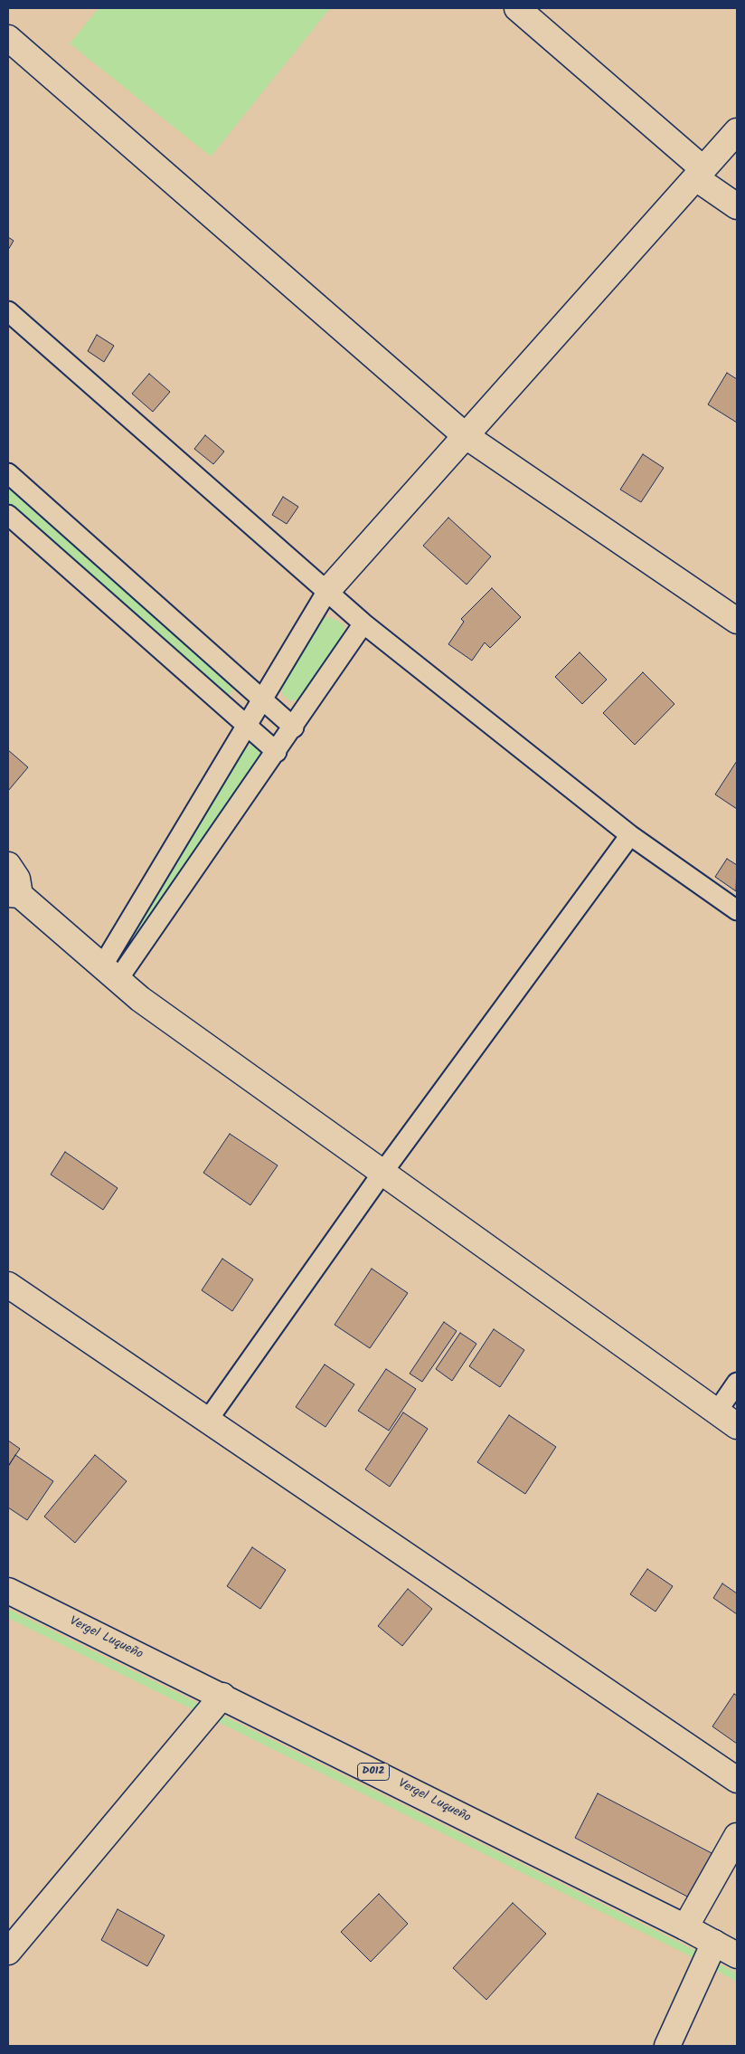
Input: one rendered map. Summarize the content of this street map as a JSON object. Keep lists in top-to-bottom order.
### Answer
{
  "streets": {
    "street": ["Vergel Luqueño", "D012"]
  }
}
